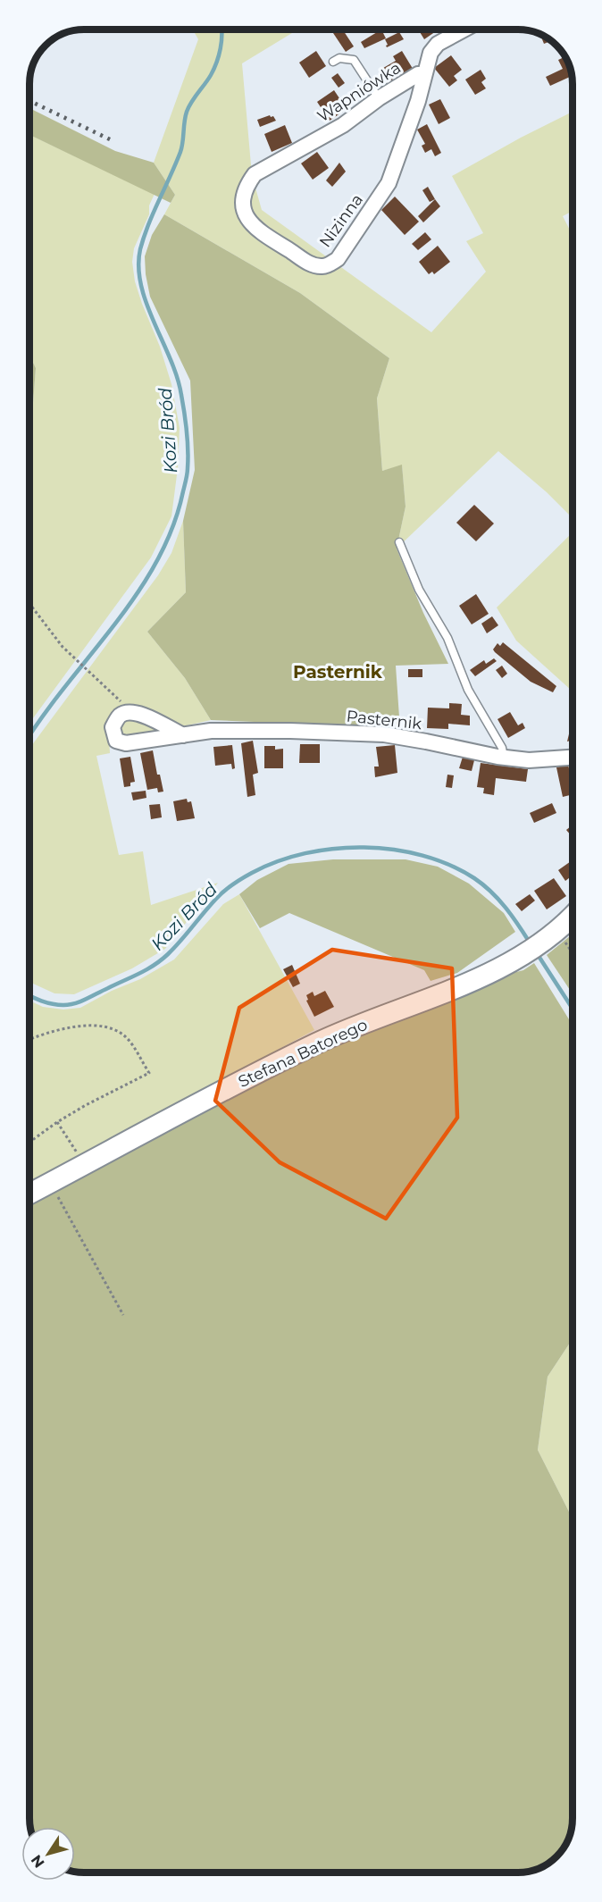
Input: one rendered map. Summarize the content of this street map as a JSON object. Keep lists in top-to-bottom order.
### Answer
{
  "streets": {
    "street": [
      "Wapniówka",
      "Nizinna",
      "Pasternik",
      "Stefana Batorego"
    ]
  },
  "crossings": [
    ["Wapniówka", "Nizinna"]
  ],
  "districts": ["Pasternik"],
  "water": ["Kozi Bród"],
  "north": "bottom left"
}
